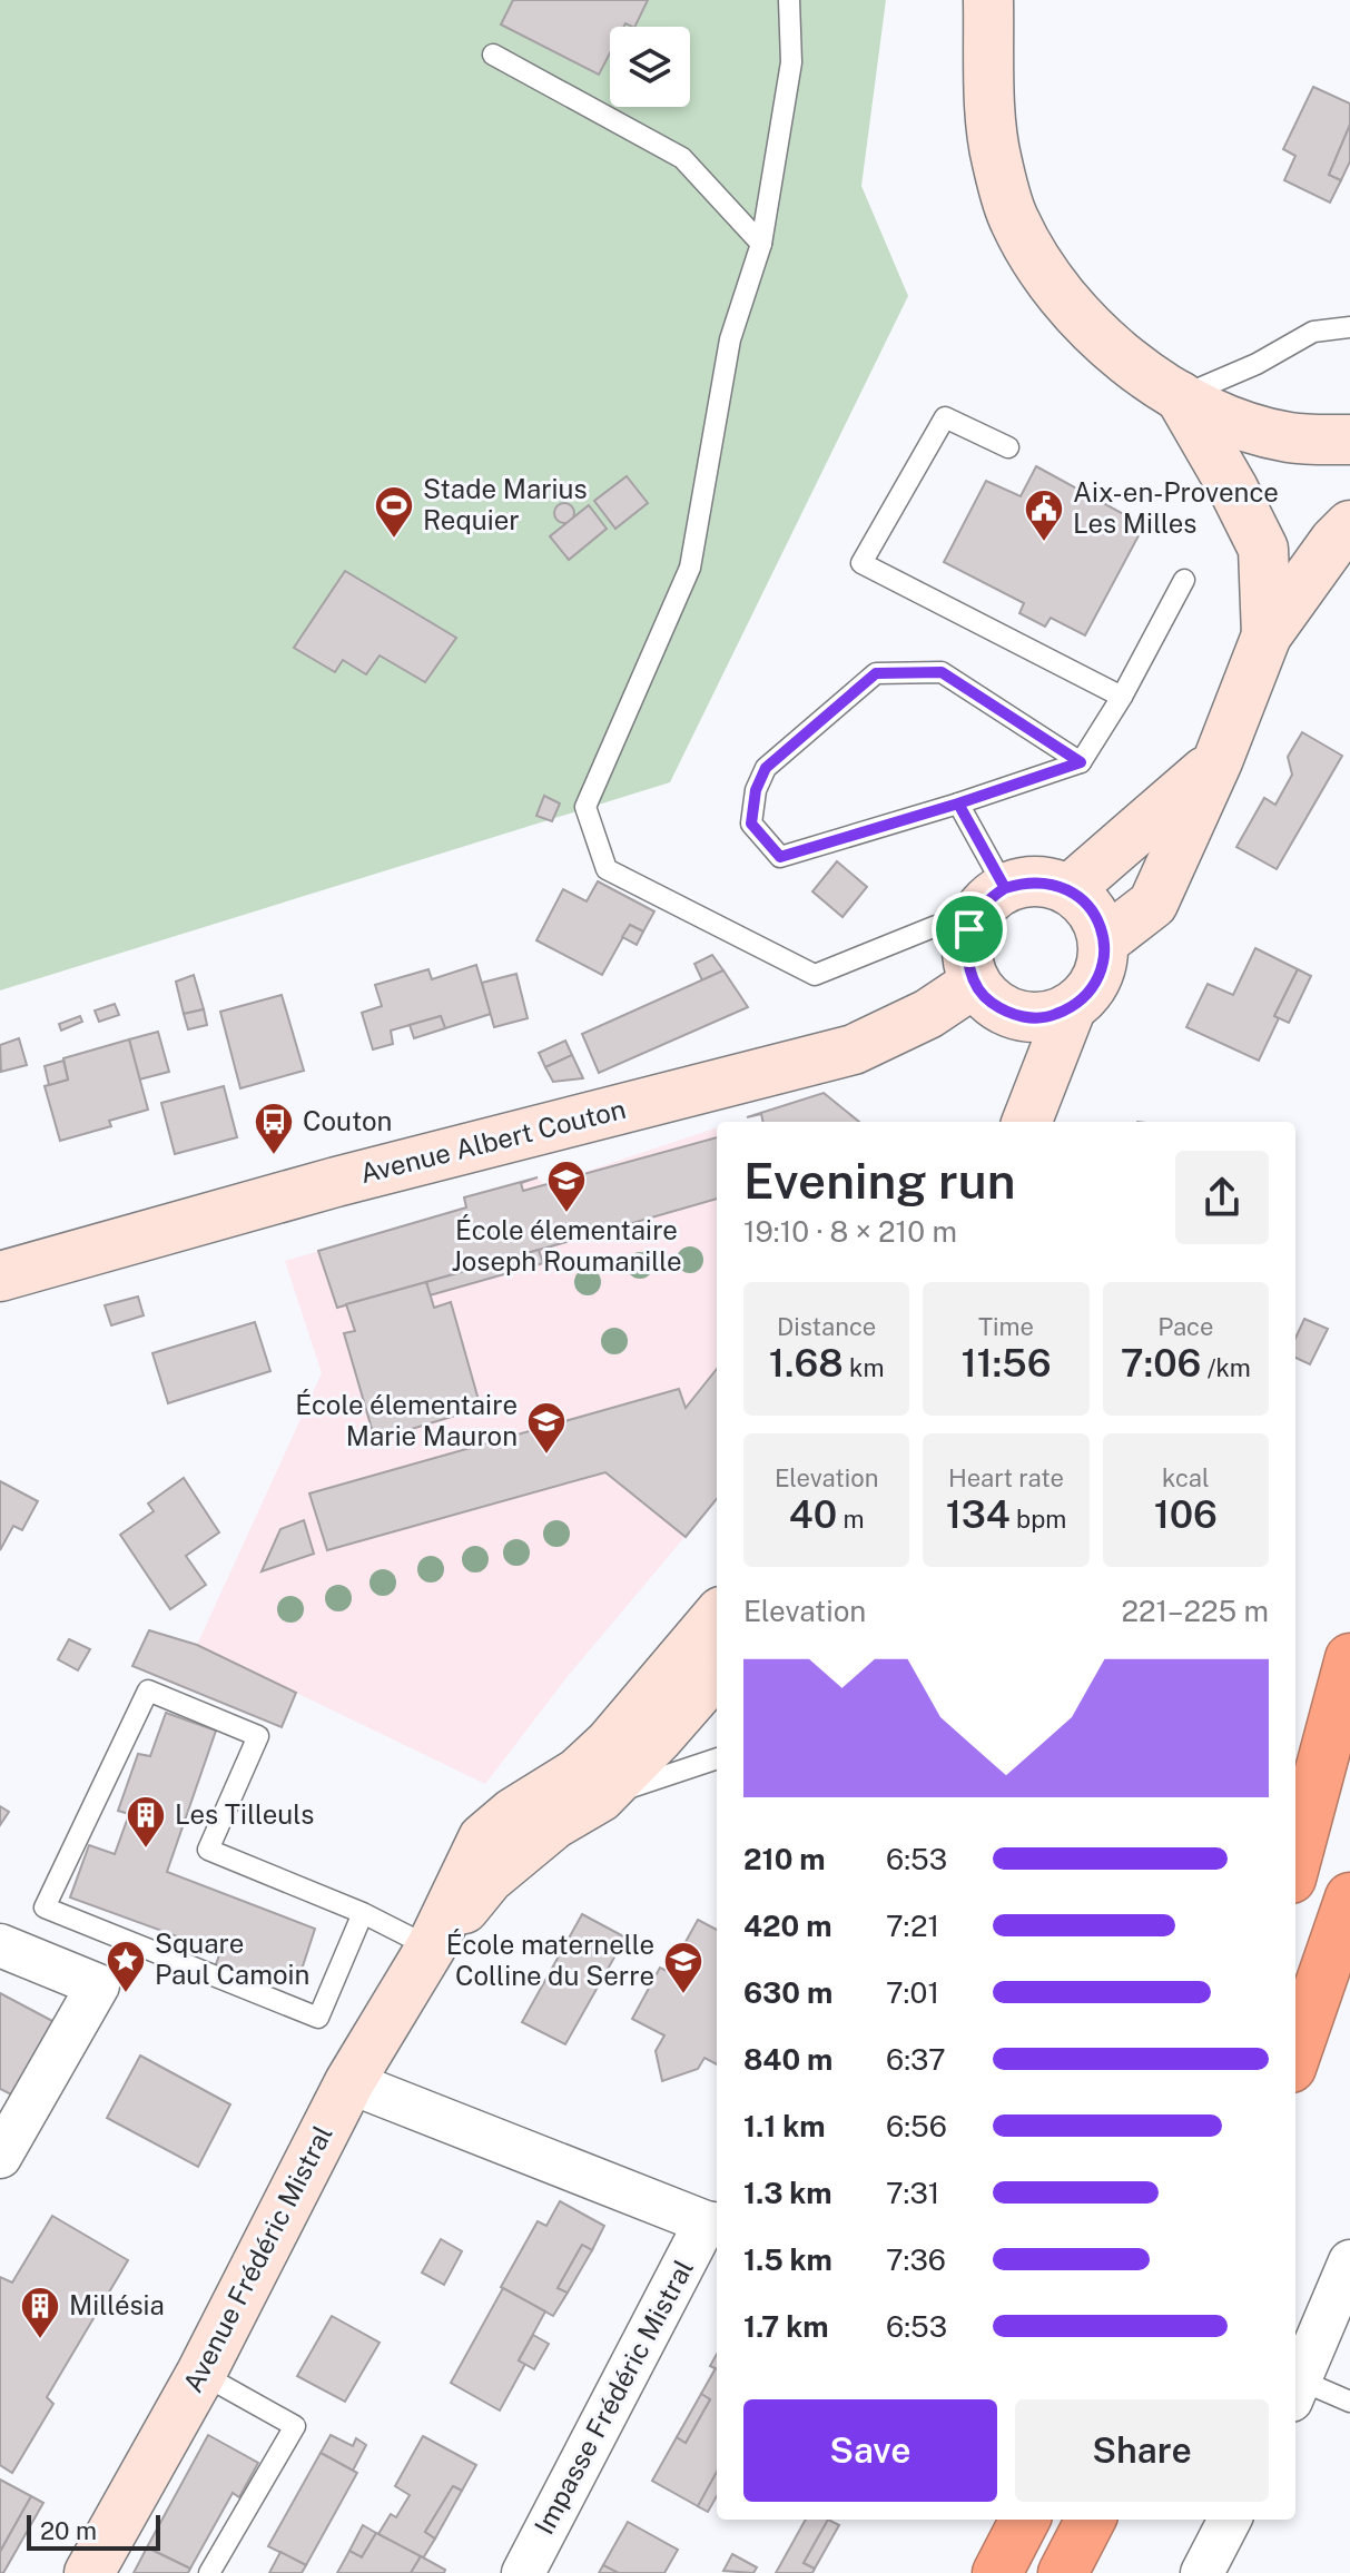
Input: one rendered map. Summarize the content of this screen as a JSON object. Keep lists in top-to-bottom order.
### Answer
{
  "streets": {
    "street": ["Avenue Albert Couton", "Avenue Frédéric Mistral", "Impasse Frédéric Mistral"]
  },
  "crossings": [
    ["Avenue Frédéric Mistral", "Impasse Frédéric Mistral"]
  ],
  "places": {
    "sports": ["Stade Marius Requier"],
    "public building": ["Aix-en-Provence Les Milles"],
    "bus stop": ["Couton"],
    "school or university": ["École élementaire Joseph Roumanille", "École élementaire Marie Mauron", "École maternelle Colline du Serre"],
    "building": ["Les Tilleuls", "Millésia"],
    "place": ["Square Paul Camoin"]
  },
  "scale_bar": "20 m",
  "page": {
    "heading": ["Evening run", "19:10 · 8 × 210 m"],
    "stats": [
      ["Distance", "1.68 km"],
      ["Time", "11:56"],
      ["Pace", "7:06 /km"],
      ["Elevation", "40 m"],
      ["Heart rate", "134 bpm"],
      ["kcal", "106"]
    ],
    "chart": ["Elevation", "221–225 m"],
    "list": [
      {
        "name": "210 m",
        "note": "6:53"
      },
      {
        "name": "420 m",
        "note": "7:21"
      },
      {
        "name": "630 m",
        "note": "7:01"
      },
      {
        "name": "840 m",
        "note": "6:37"
      },
      {
        "name": "1.1 km",
        "note": "6:56"
      },
      {
        "name": "1.3 km",
        "note": "7:31"
      },
      {
        "name": "1.5 km",
        "note": "7:36"
      },
      {
        "name": "1.7 km",
        "note": "6:53"
      }
    ],
    "buttons": ["Save", "Share"],
    "scale": "20 m"
  }
}
